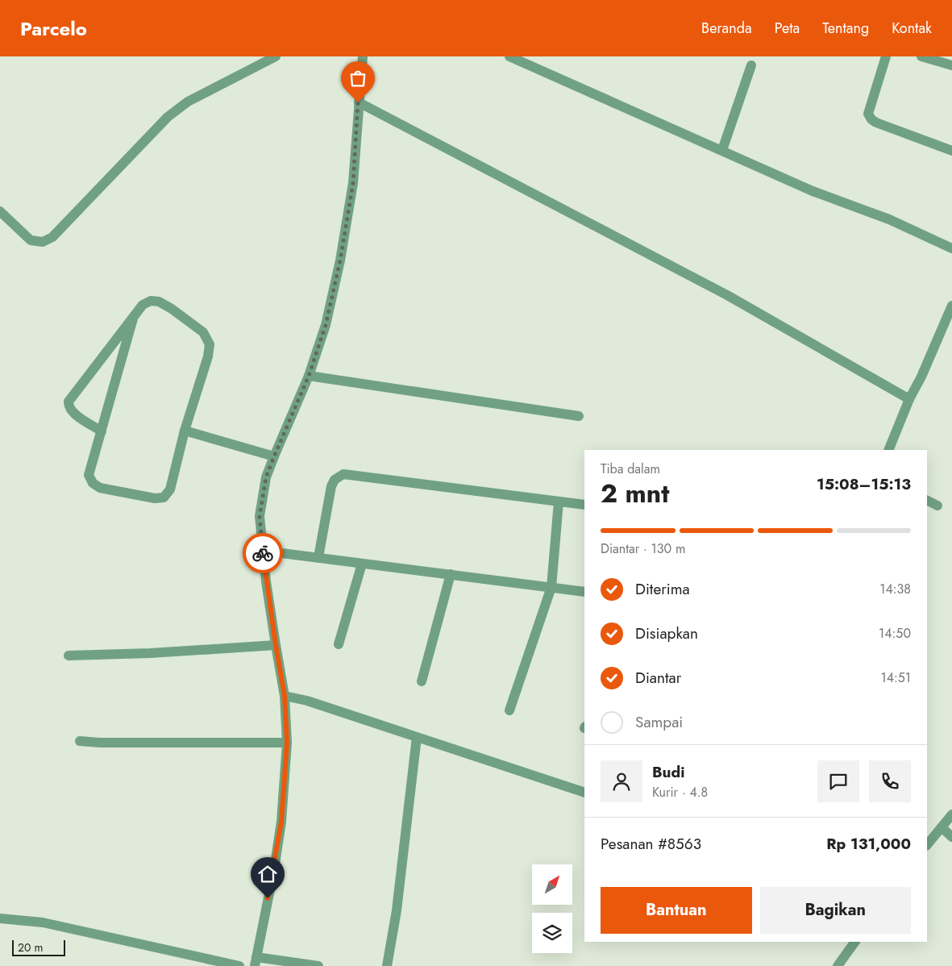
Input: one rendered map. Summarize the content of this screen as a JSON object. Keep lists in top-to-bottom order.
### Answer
{
  "scale_bar": "20 m",
  "north": "top right",
  "page": {
    "header": "Parcelo",
    "nav": [
      "Beranda",
      "Peta",
      "Tentang",
      "Kontak"
    ],
    "heading": ["2 mnt", "Tiba dalam", "15:08–15:13"],
    "panel": [
      "Budi",
      "Kurir · 4.8",
      "Pesanan #8563",
      "Rp 131,000"
    ],
    "bar": "Diantar · 130 m",
    "list": [
      ["Diterima", "14:38"],
      ["Disiapkan", "14:50"],
      ["Diantar", "14:51"],
      "Sampai"
    ],
    "buttons": ["Bantuan", "Bagikan"],
    "scale": "20 m"
  }
}
